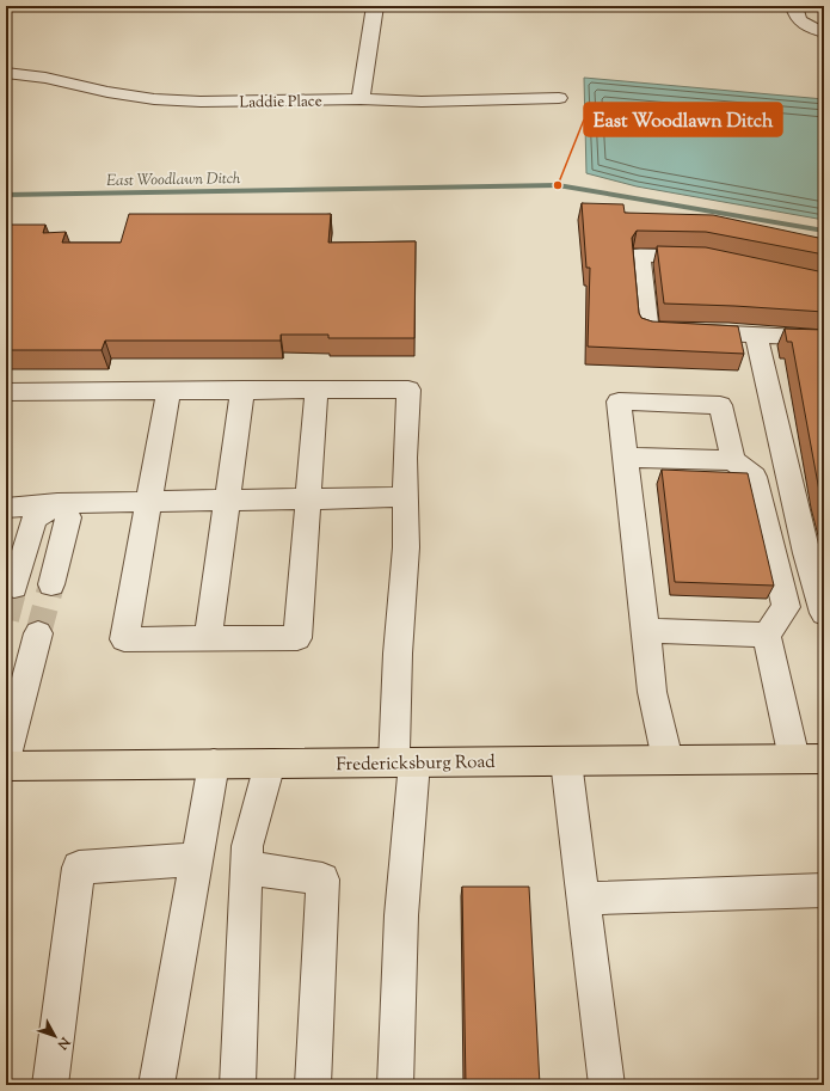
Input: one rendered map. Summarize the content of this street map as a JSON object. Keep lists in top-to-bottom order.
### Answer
{
  "streets": {
    "main road": ["Fredericksburg Road"],
    "street": ["Laddie Place"]
  },
  "water": ["East Woodlawn Ditch"],
  "places": ["East Woodlawn Ditch"],
  "north": "bottom right"
}
